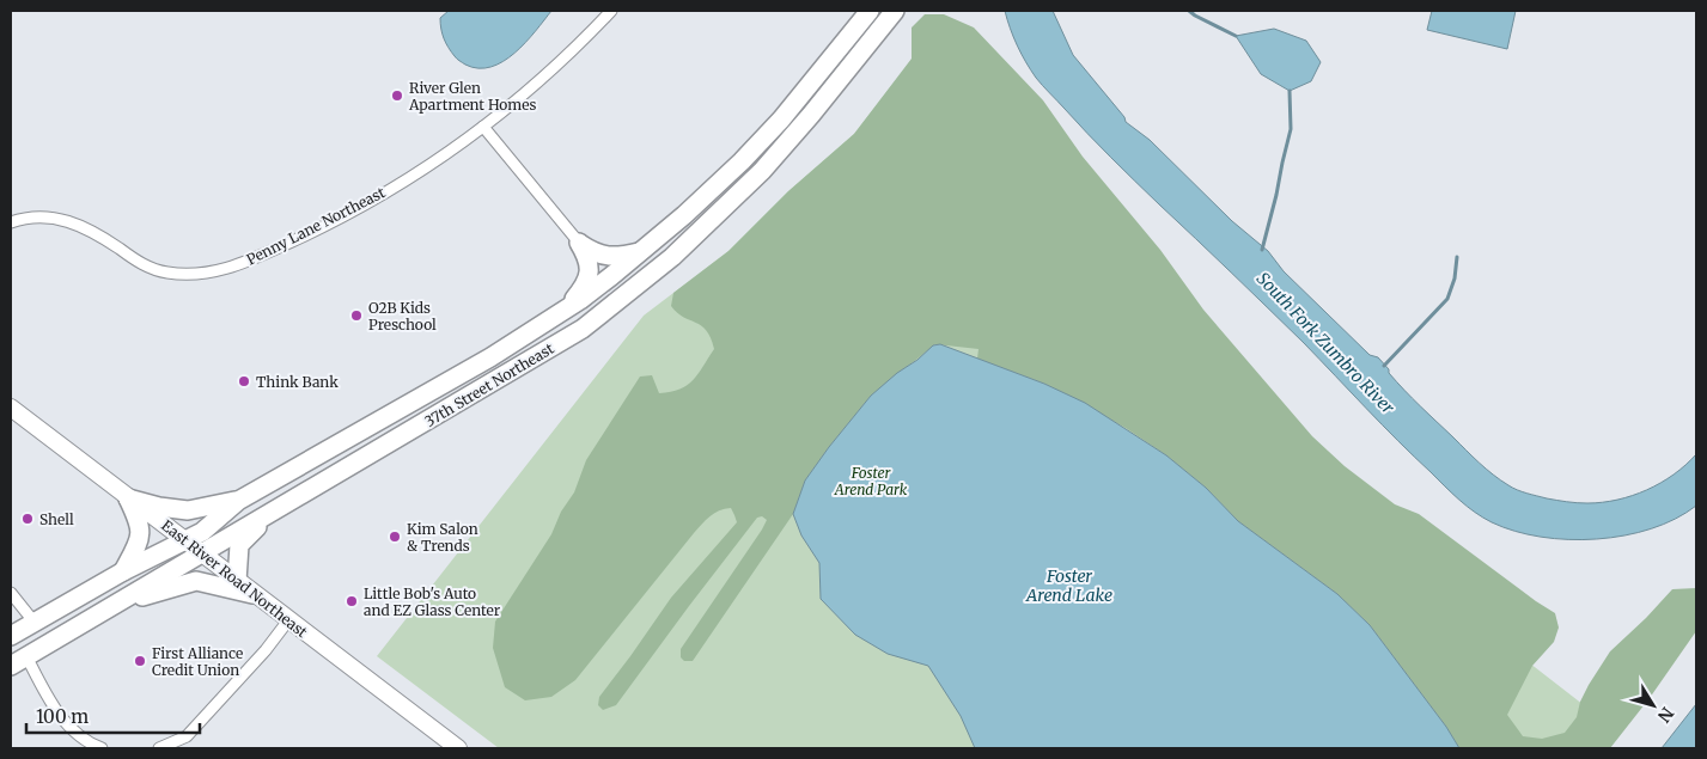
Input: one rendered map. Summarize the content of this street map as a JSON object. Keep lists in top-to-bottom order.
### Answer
{
  "streets": {
    "main road": ["37th Street Northeast"],
    "street": ["Penny Lane Northeast", "East River Road Northeast"]
  },
  "crossings": [
    ["37th Street Northeast", "East River Road Northeast"]
  ],
  "water": ["South Fork Zumbro River", "Foster Arend Lake"],
  "parks": ["Foster Arend Park"],
  "places": [
    "River Glen Apartment Homes",
    "O2B Kids Preschool",
    "Think Bank",
    "Shell",
    "Kim Salon & Trends",
    "Little Bob's Auto and EZ Glass Center",
    "First Alliance Credit Union"
  ],
  "scale_bar": "100 m",
  "north": "bottom right"
}
